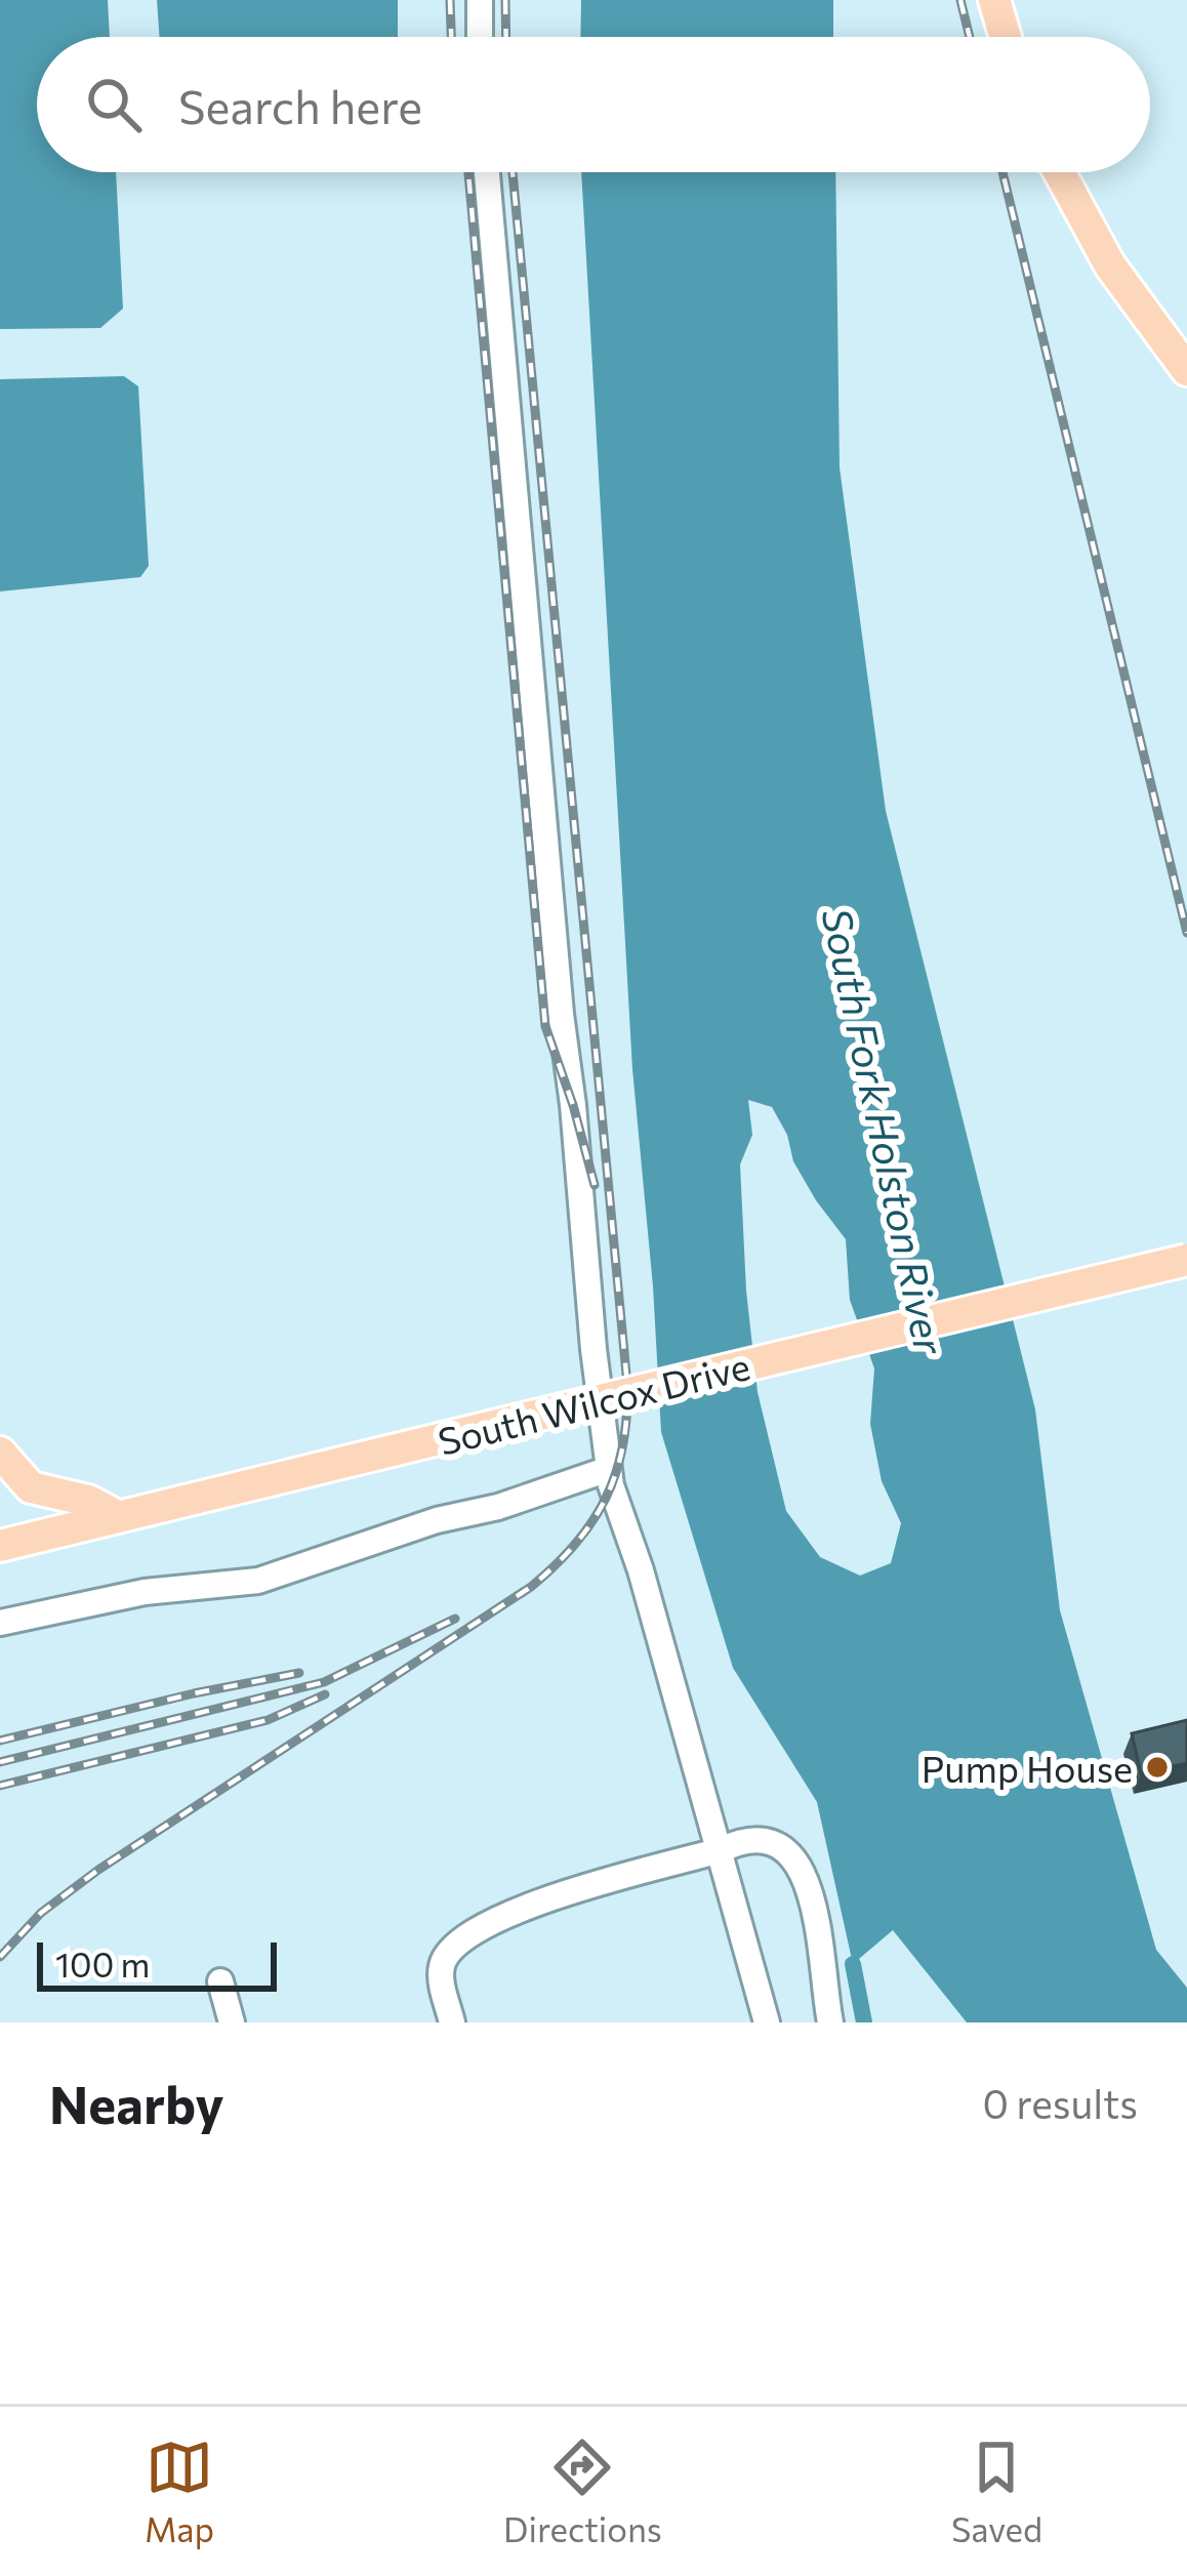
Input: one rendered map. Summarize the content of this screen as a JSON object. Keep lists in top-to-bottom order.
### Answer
{
  "streets": {
    "main road": ["South Wilcox Drive"]
  },
  "water": ["South Fork Holston River"],
  "places": ["Pump House"],
  "scale_bar": "100 m",
  "page": {
    "search": "Search here",
    "scale": "100 m",
    "heading": ["Nearby", "0 results"],
    "nav": ["Map", "Directions", "Saved"]
  }
}
